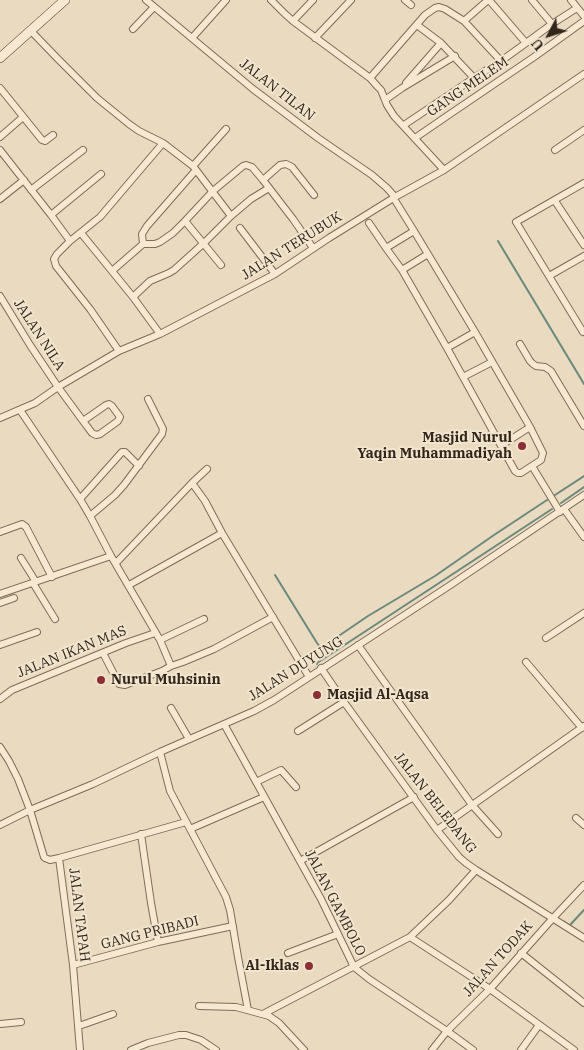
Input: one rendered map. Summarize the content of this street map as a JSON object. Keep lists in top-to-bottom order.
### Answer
{
  "streets": {
    "street": [
      "GANG MELEM",
      "JALAN TILAN",
      "JALAN TERUBUK",
      "JALAN NILA",
      "JALAN IKAN MAS",
      "JALAN DUYUNG",
      "JALAN BELEDANG",
      "JALAN GAMBOLO",
      "JALAN TAPAH",
      "GANG PRIBADI",
      "JALAN TODAK"
    ]
  },
  "crossings": [
    ["JALAN TILAN", "JALAN TERUBUK"],
    ["JALAN TERUBUK", "JALAN NILA"],
    ["JALAN DUYUNG", "JALAN BELEDANG"],
    ["JALAN DUYUNG", "JALAN GAMBOLO"],
    ["JALAN DUYUNG", "JALAN TAPAH"],
    ["JALAN BELEDANG", "JALAN TODAK"],
    ["JALAN GAMBOLO", "JALAN TODAK"],
    ["JALAN TAPAH", "GANG PRIBADI"]
  ],
  "places": [
    "Masjid Nurul Yaqin Muhammadiyah",
    "Nurul Muhsinin",
    "Masjid Al-Aqsa",
    "Al-Iklas"
  ],
  "north": "bottom left"
}
